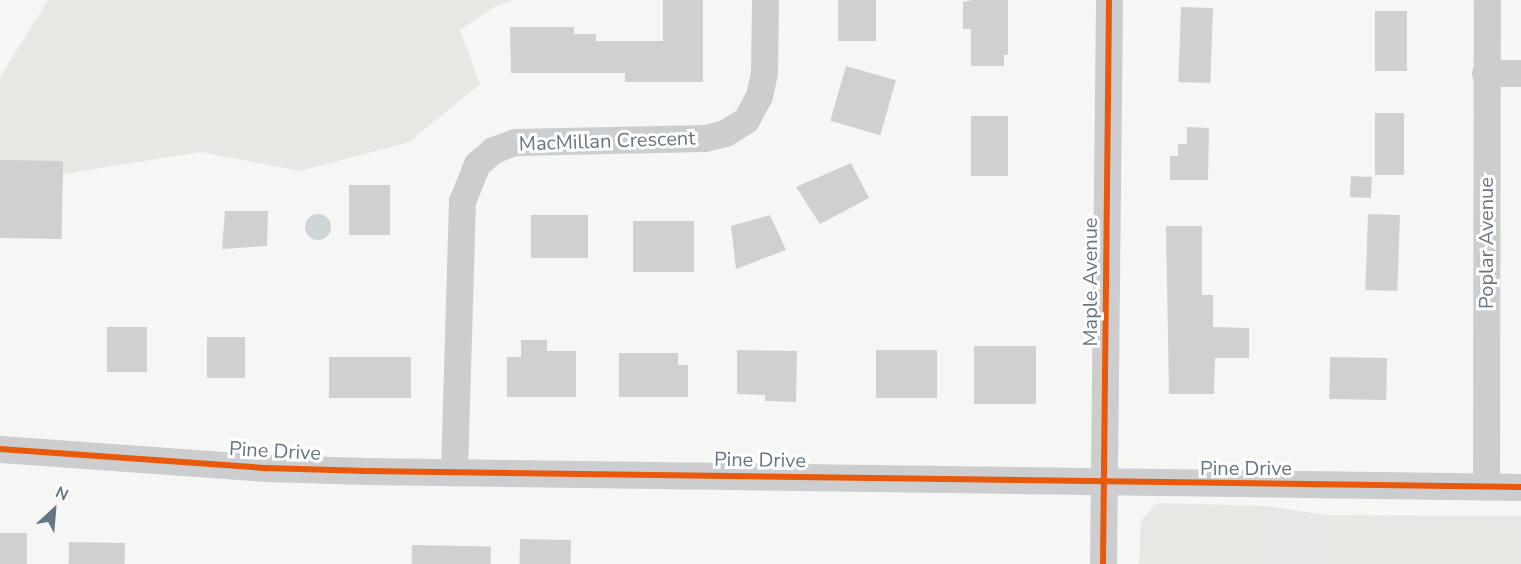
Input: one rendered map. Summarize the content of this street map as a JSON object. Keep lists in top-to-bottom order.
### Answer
{
  "streets": {
    "street": [
      "MacMillan Crescent",
      "Poplar Avenue",
      "Maple Avenue",
      "Pine Drive"
    ]
  },
  "crossings": [
    ["MacMillan Crescent", "Pine Drive"],
    ["Poplar Avenue", "Pine Drive"],
    ["Maple Avenue", "Pine Drive"]
  ],
  "north": "top right"
}
